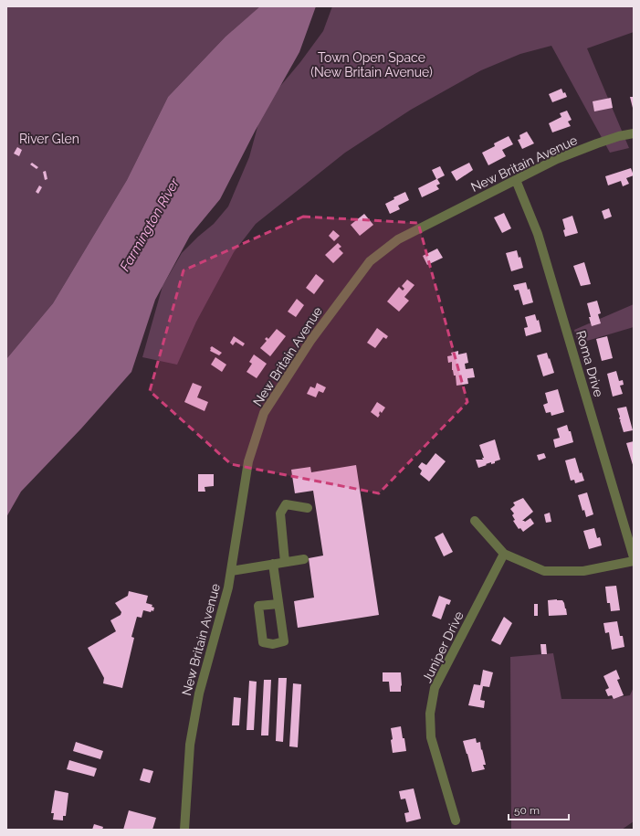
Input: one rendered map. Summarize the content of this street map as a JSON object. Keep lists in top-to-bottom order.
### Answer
{
  "streets": {
    "street": ["New Britain Avenue", "Roma Drive", "Juniper Drive"]
  },
  "crossings": [
    ["New Britain Avenue", "Roma Drive"]
  ],
  "water": ["Farmington River"],
  "parks": ["Town Open Space (New Britain Avenue)", "River Glen"],
  "scale_bar": "50 m"
}
